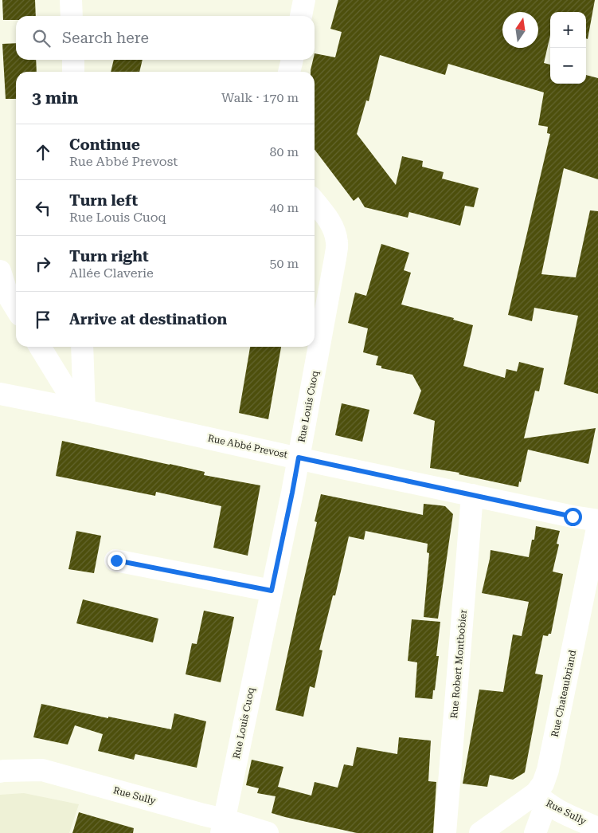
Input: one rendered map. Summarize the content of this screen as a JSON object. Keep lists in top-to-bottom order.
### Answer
{
  "streets": {
    "street": [
      "Rue Louis Cuoq",
      "Rue Abbé Prevost",
      "Rue Robert Montbobier",
      "Rue Chateaubriand",
      "Rue Sully"
    ]
  },
  "crossings": [
    ["Rue Louis Cuoq", "Rue Abbé Prevost"],
    ["Rue Louis Cuoq", "Rue Sully"],
    ["Rue Abbé Prevost", "Rue Robert Montbobier"],
    ["Rue Chateaubriand", "Rue Sully"]
  ],
  "north": "top",
  "page": {
    "map_buttons": ["+", "−"],
    "search": "Search here",
    "heading": ["3 min", "Walk · 170 m"],
    "list": [
      ["Continue", "Rue Abbé Prevost", "80 m"],
      ["Turn left", "Rue Louis Cuoq", "40 m"],
      ["Turn right", "Allée Claverie", "50 m"],
      "Arrive at destination"
    ]
  }
}
